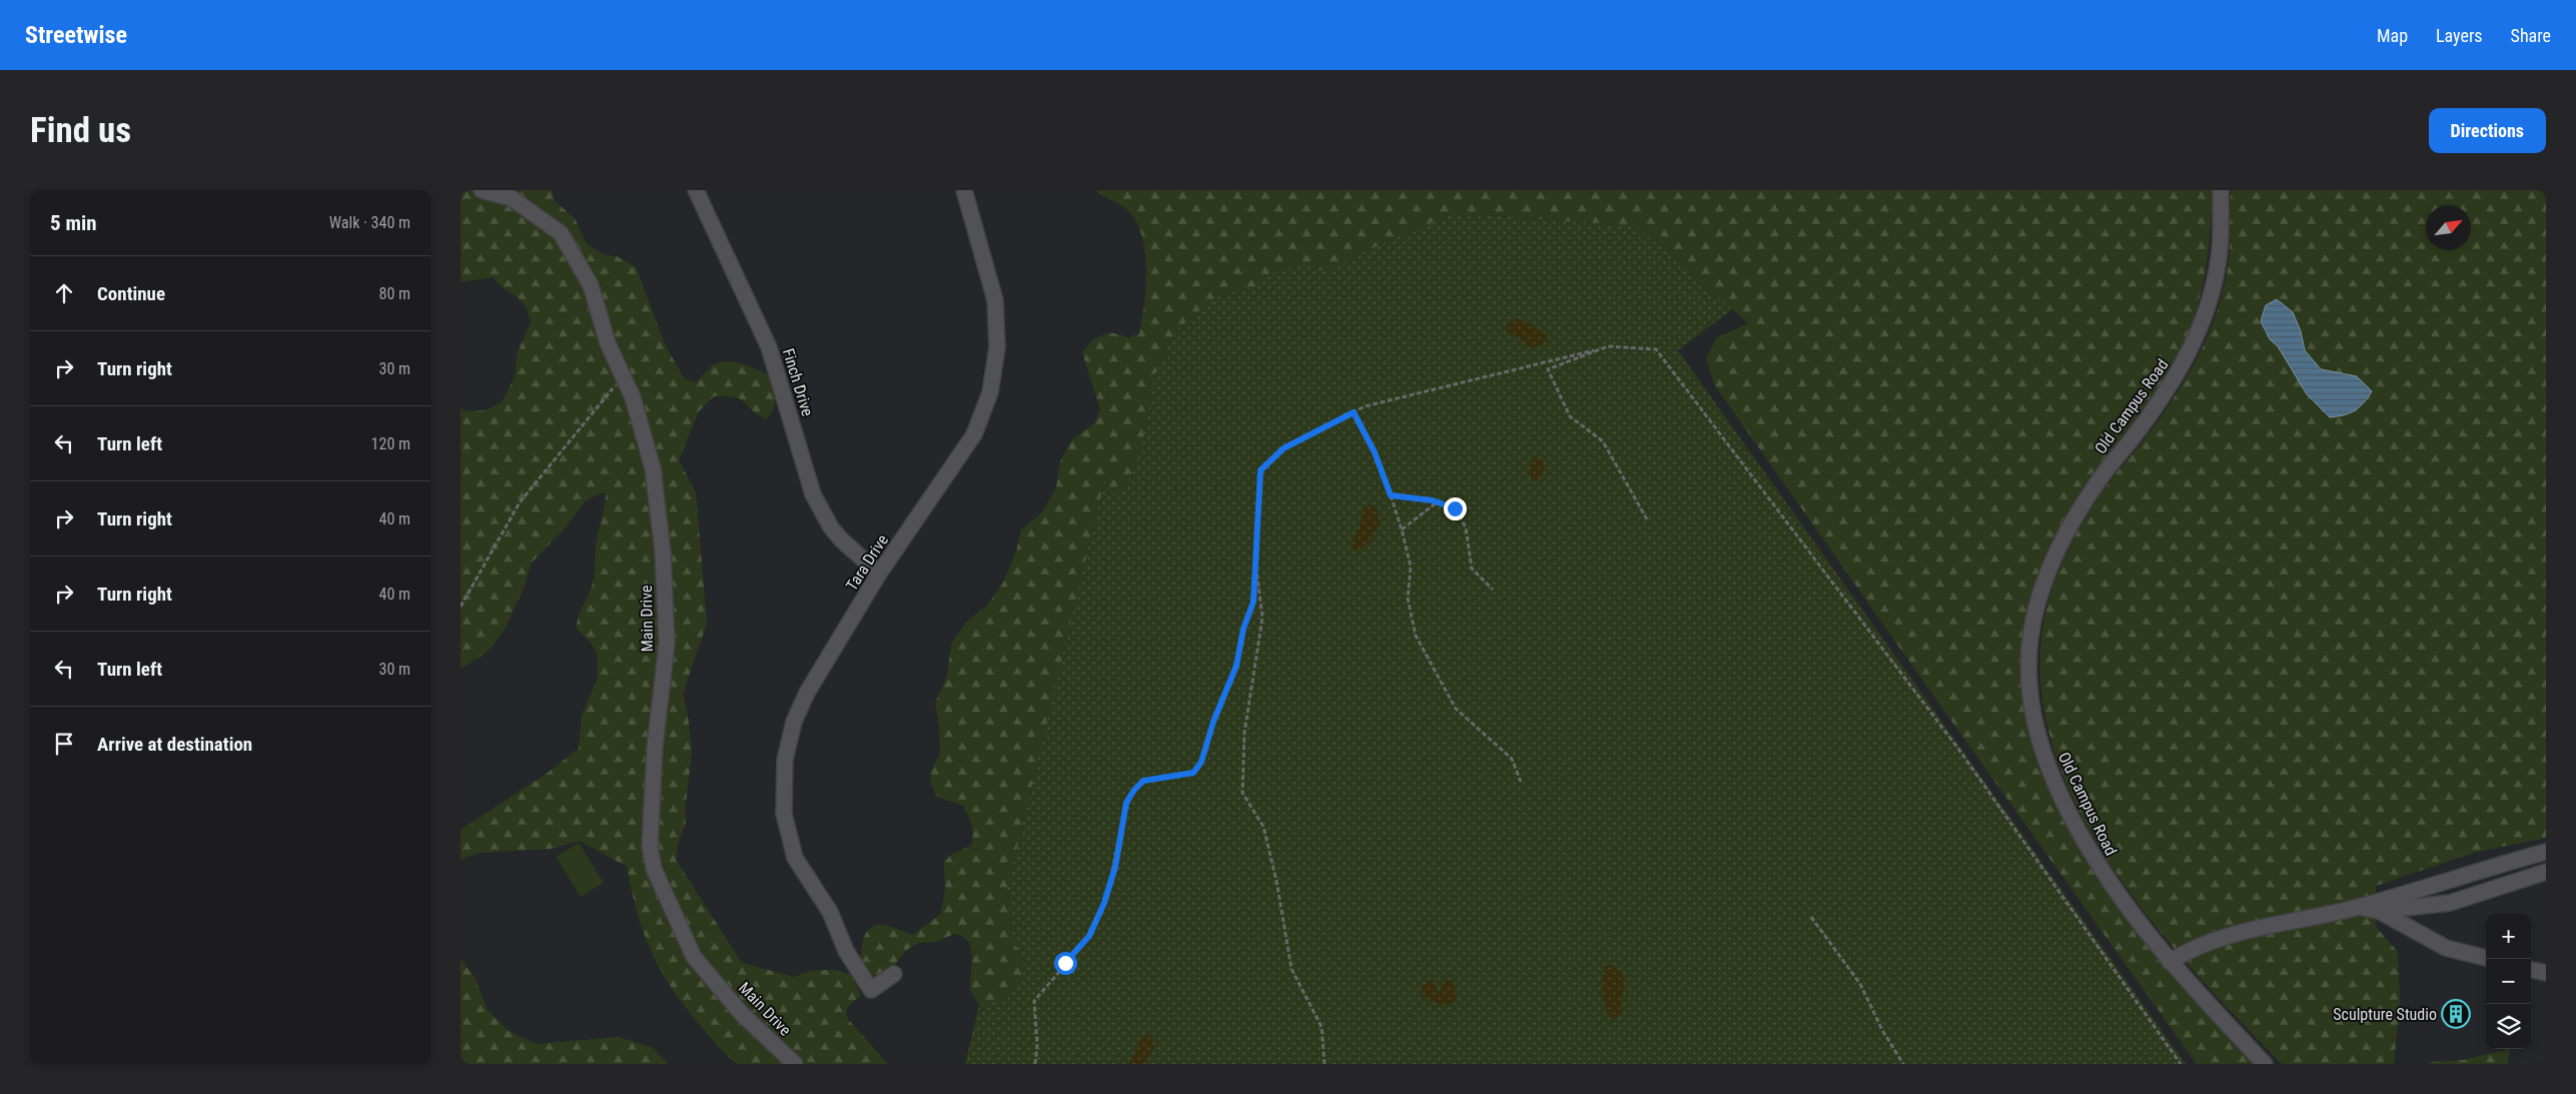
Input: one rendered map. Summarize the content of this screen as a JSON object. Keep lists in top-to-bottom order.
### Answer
{
  "streets": {
    "street": [
      "Finch Drive",
      "Old Campus Road",
      "Tara Drive",
      "Main Drive"
    ]
  },
  "crossings": [
    ["Finch Drive", "Tara Drive"]
  ],
  "places": {
    "building": ["Sculpture Studio"]
  },
  "north": "top right",
  "page": {
    "header": "Streetwise",
    "nav": ["Map", "Layers", "Share"],
    "buttons": "Directions",
    "title": "Find us",
    "heading": ["5 min", "Walk · 340 m"],
    "list": [
      ["Continue", "80 m"],
      ["Turn right", "30 m"],
      ["Turn left", "120 m"],
      ["Turn right", "40 m"],
      ["Turn right", "40 m"],
      ["Turn left", "30 m"],
      "Arrive at destination"
    ],
    "map_buttons": ["+", "−"]
  }
}
